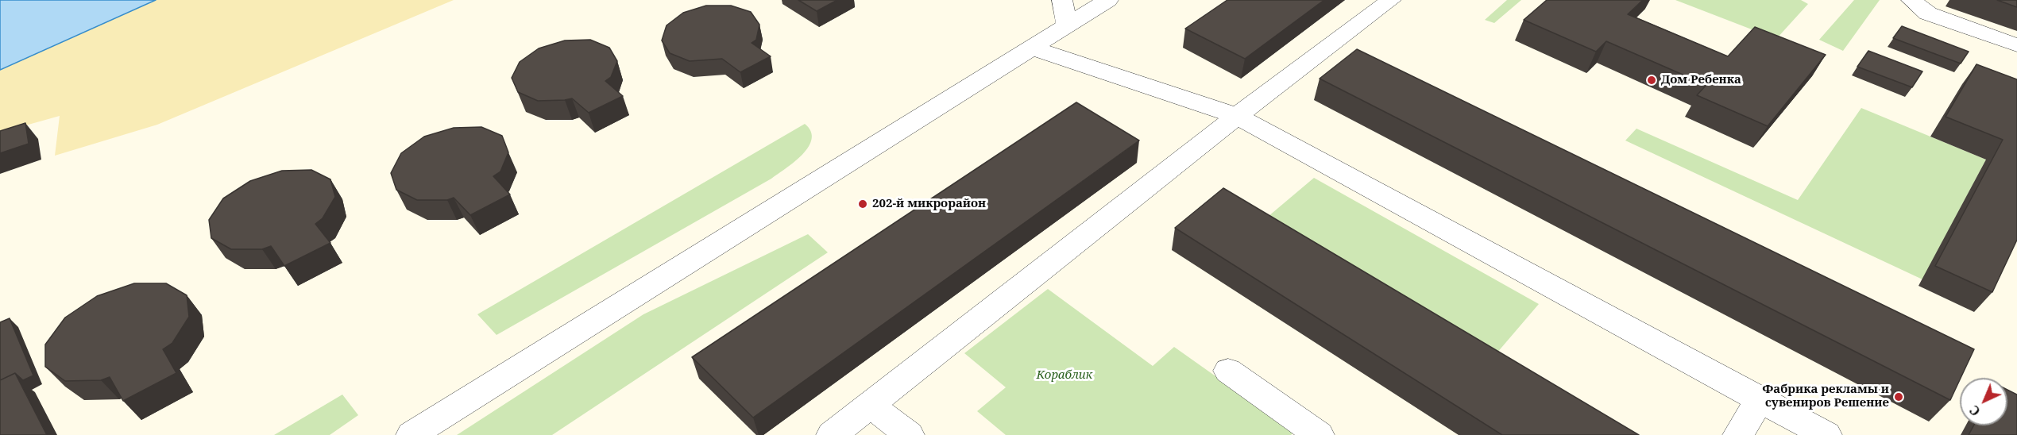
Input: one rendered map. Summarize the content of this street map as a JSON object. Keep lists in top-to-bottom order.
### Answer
{
  "parks": ["Кораблик"],
  "places": ["Дом Ребенка", "202-й микрорайон", "Фабрика рекламы и сувениров Решение"],
  "north": "bottom left"
}
